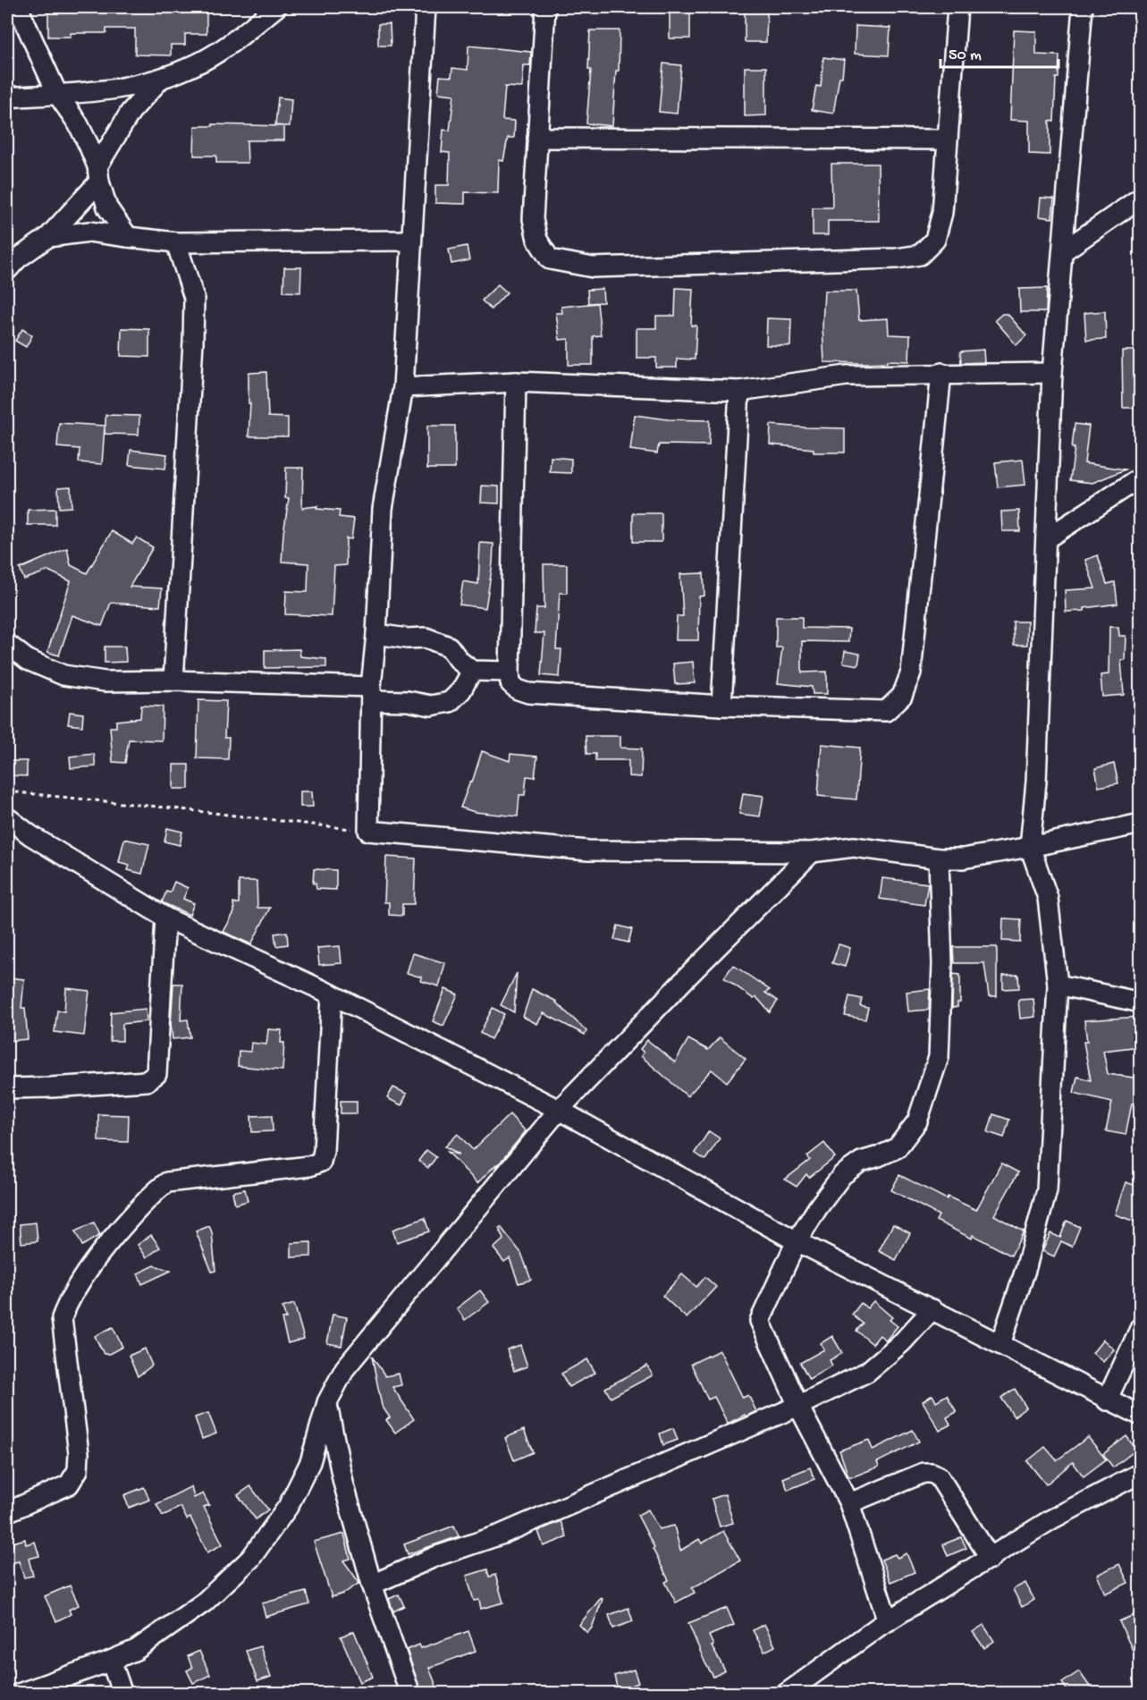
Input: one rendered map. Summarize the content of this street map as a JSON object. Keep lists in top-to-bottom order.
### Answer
{
  "scale_bar": "50 m"
}
